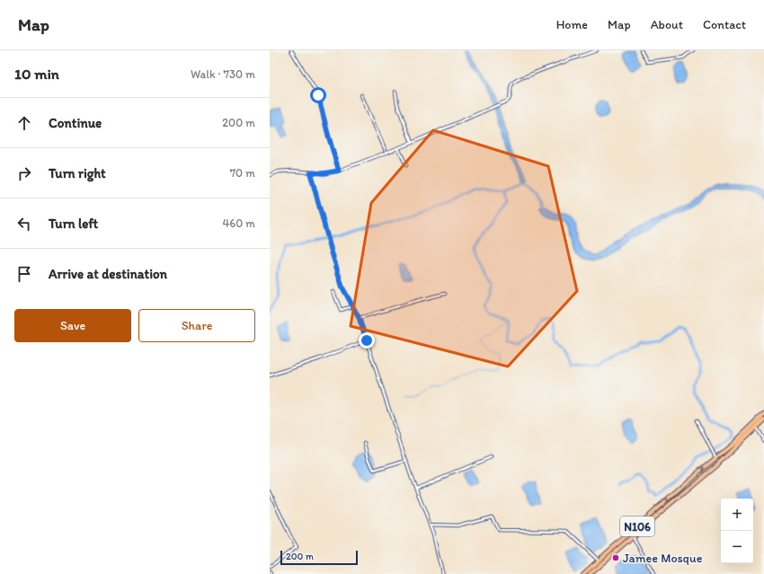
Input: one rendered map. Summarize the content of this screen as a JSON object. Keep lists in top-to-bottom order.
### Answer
{
  "streets": {
    "highway": ["N106"]
  },
  "places": ["Jamee Mosque"],
  "scale_bar": "200 m",
  "page": {
    "header": "Map",
    "nav": [
      "Home",
      "Map",
      "About",
      "Contact"
    ],
    "heading": ["10 min", "Walk · 730 m"],
    "list": [
      ["Continue", "200 m"],
      ["Turn right", "70 m"],
      ["Turn left", "460 m"],
      "Arrive at destination"
    ],
    "buttons": ["Save", "Share"],
    "map_buttons": ["+", "−"],
    "scale": "200 m"
  }
}
